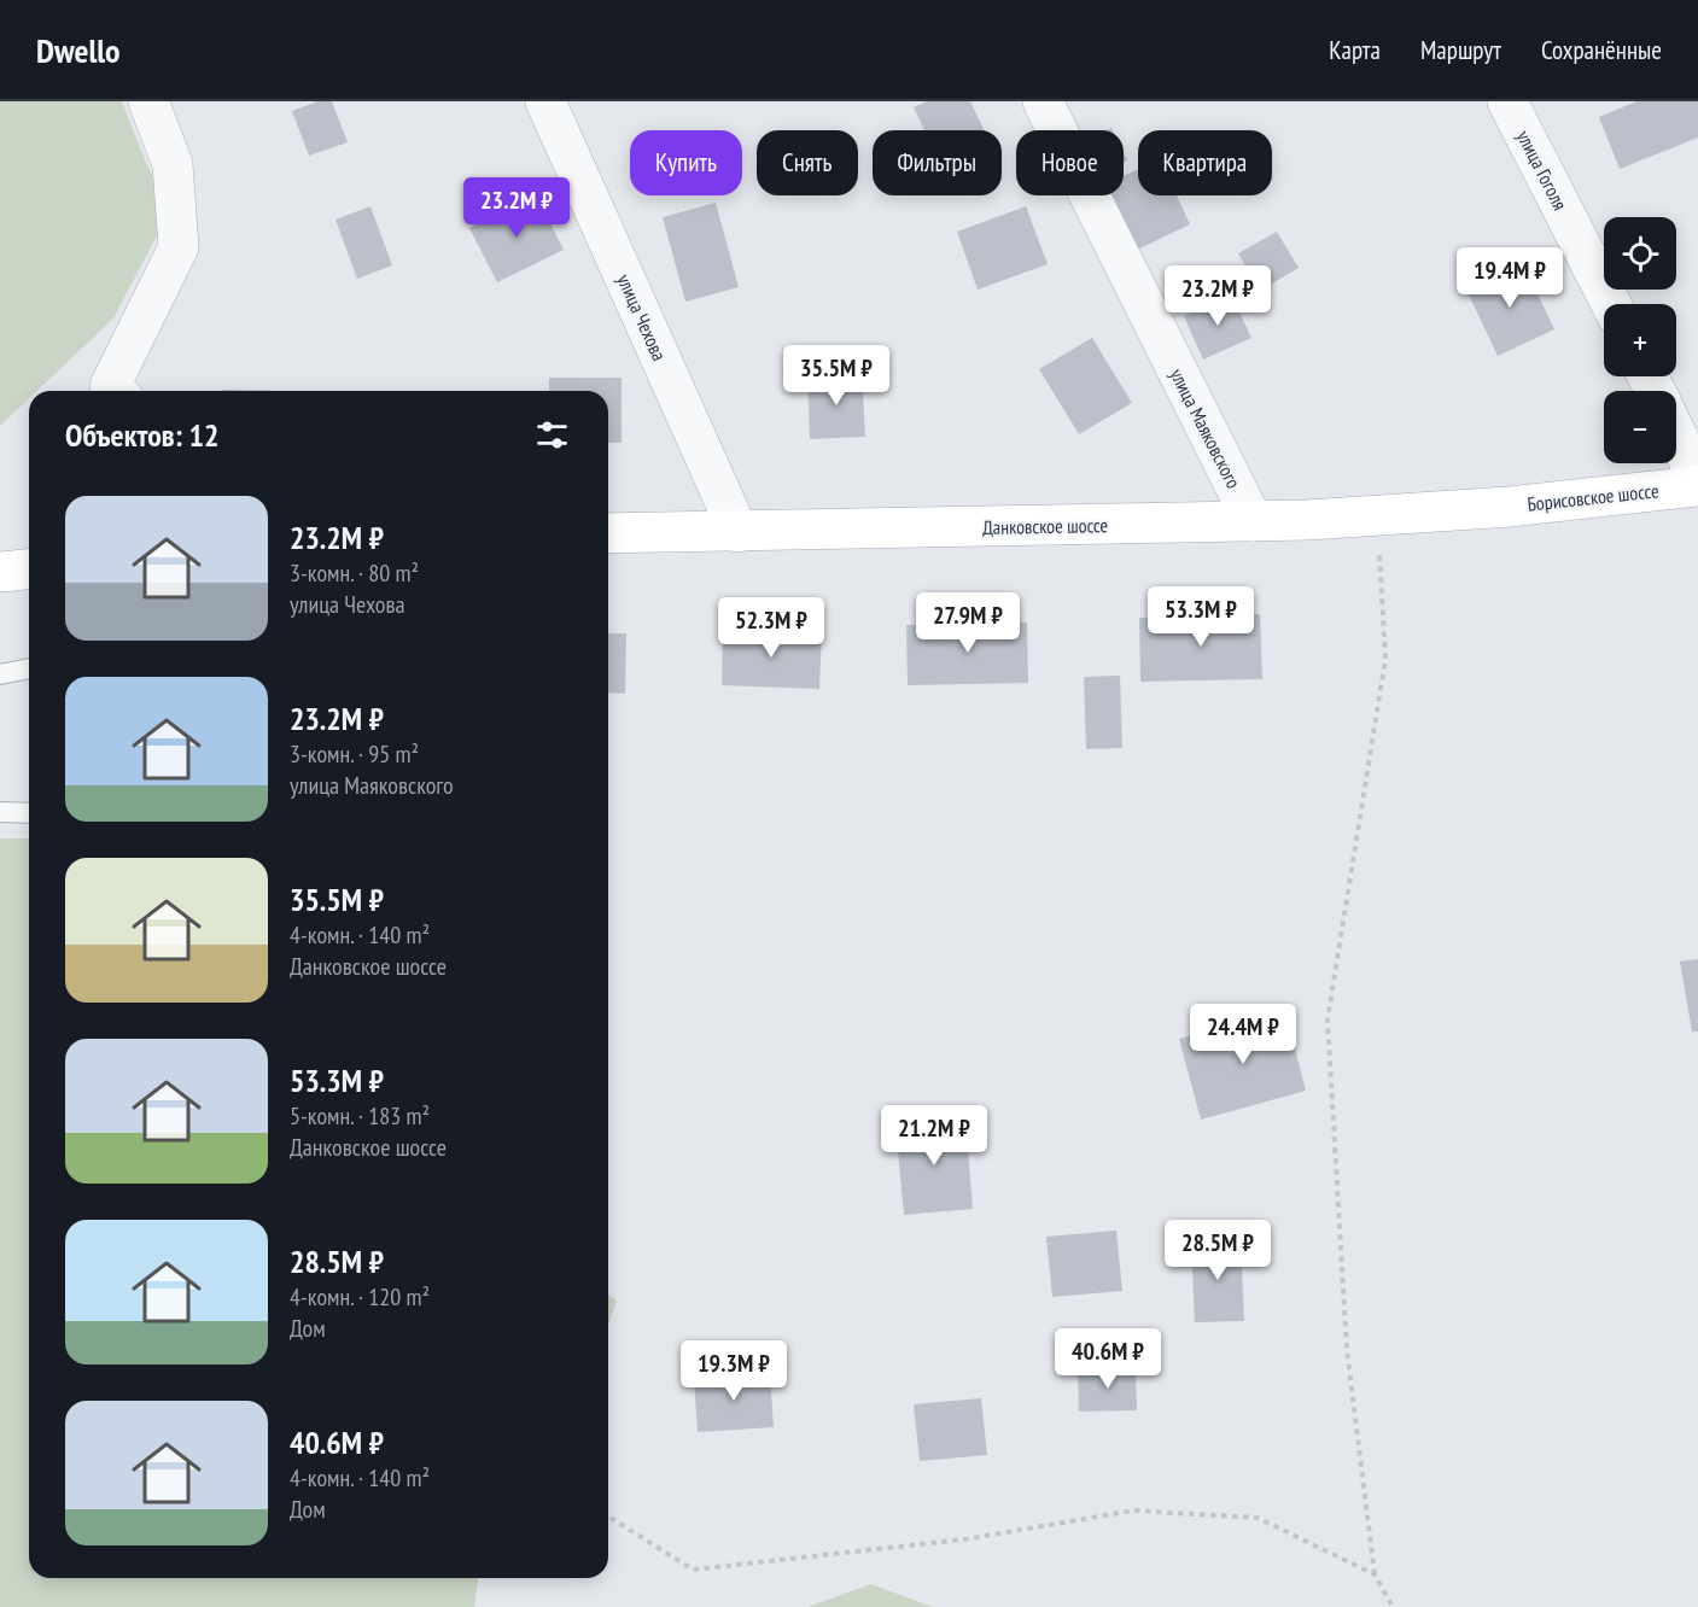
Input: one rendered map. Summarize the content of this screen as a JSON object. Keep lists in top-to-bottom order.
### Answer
{
  "streets": {
    "main road": ["Борисовское шоссе", "Данковское шоссе"],
    "street": ["улица Гоголя", "улица Чехова", "улица Маяковского"]
  },
  "crossings": [
    ["улица Чехова", "Данковское шоссе"],
    ["улица Маяковского", "Данковское шоссе"],
    ["Борисовское шоссе", "Данковское шоссе"]
  ],
  "page": {
    "header": "Dwello",
    "nav": ["Карта", "Маршрут", "Сохранённые"],
    "chip": [
      "Купить",
      "Снять",
      "Фильтры",
      "Новое",
      "Квартира"
    ],
    "price": [
      "23.2M ₽",
      "19.4M ₽",
      "23.2M ₽",
      "35.5M ₽",
      "53.3M ₽",
      "27.9M ₽",
      "52.3M ₽",
      "24.4M ₽",
      "21.2M ₽",
      "28.5M ₽",
      "40.6M ₽",
      "19.3M ₽"
    ],
    "map_buttons": ["+", "−"],
    "heading": "Объектов: 12",
    "list": [
      {
        "name": "23.2M ₽",
        "note": "3-комн. · 80 m² · улица Чехова"
      },
      {
        "name": "23.2M ₽",
        "note": "3-комн. · 95 m² · улица Маяковского"
      },
      {
        "name": "35.5M ₽",
        "note": "4-комн. · 140 m² · Данковское шоссе"
      },
      {
        "name": "53.3M ₽",
        "note": "5-комн. · 183 m² · Данковское шоссе"
      },
      {
        "name": "28.5M ₽",
        "note": "4-комн. · 120 m² · Дом"
      },
      {
        "name": "40.6M ₽",
        "note": "4-комн. · 140 m² · Дом"
      }
    ]
  }
}
